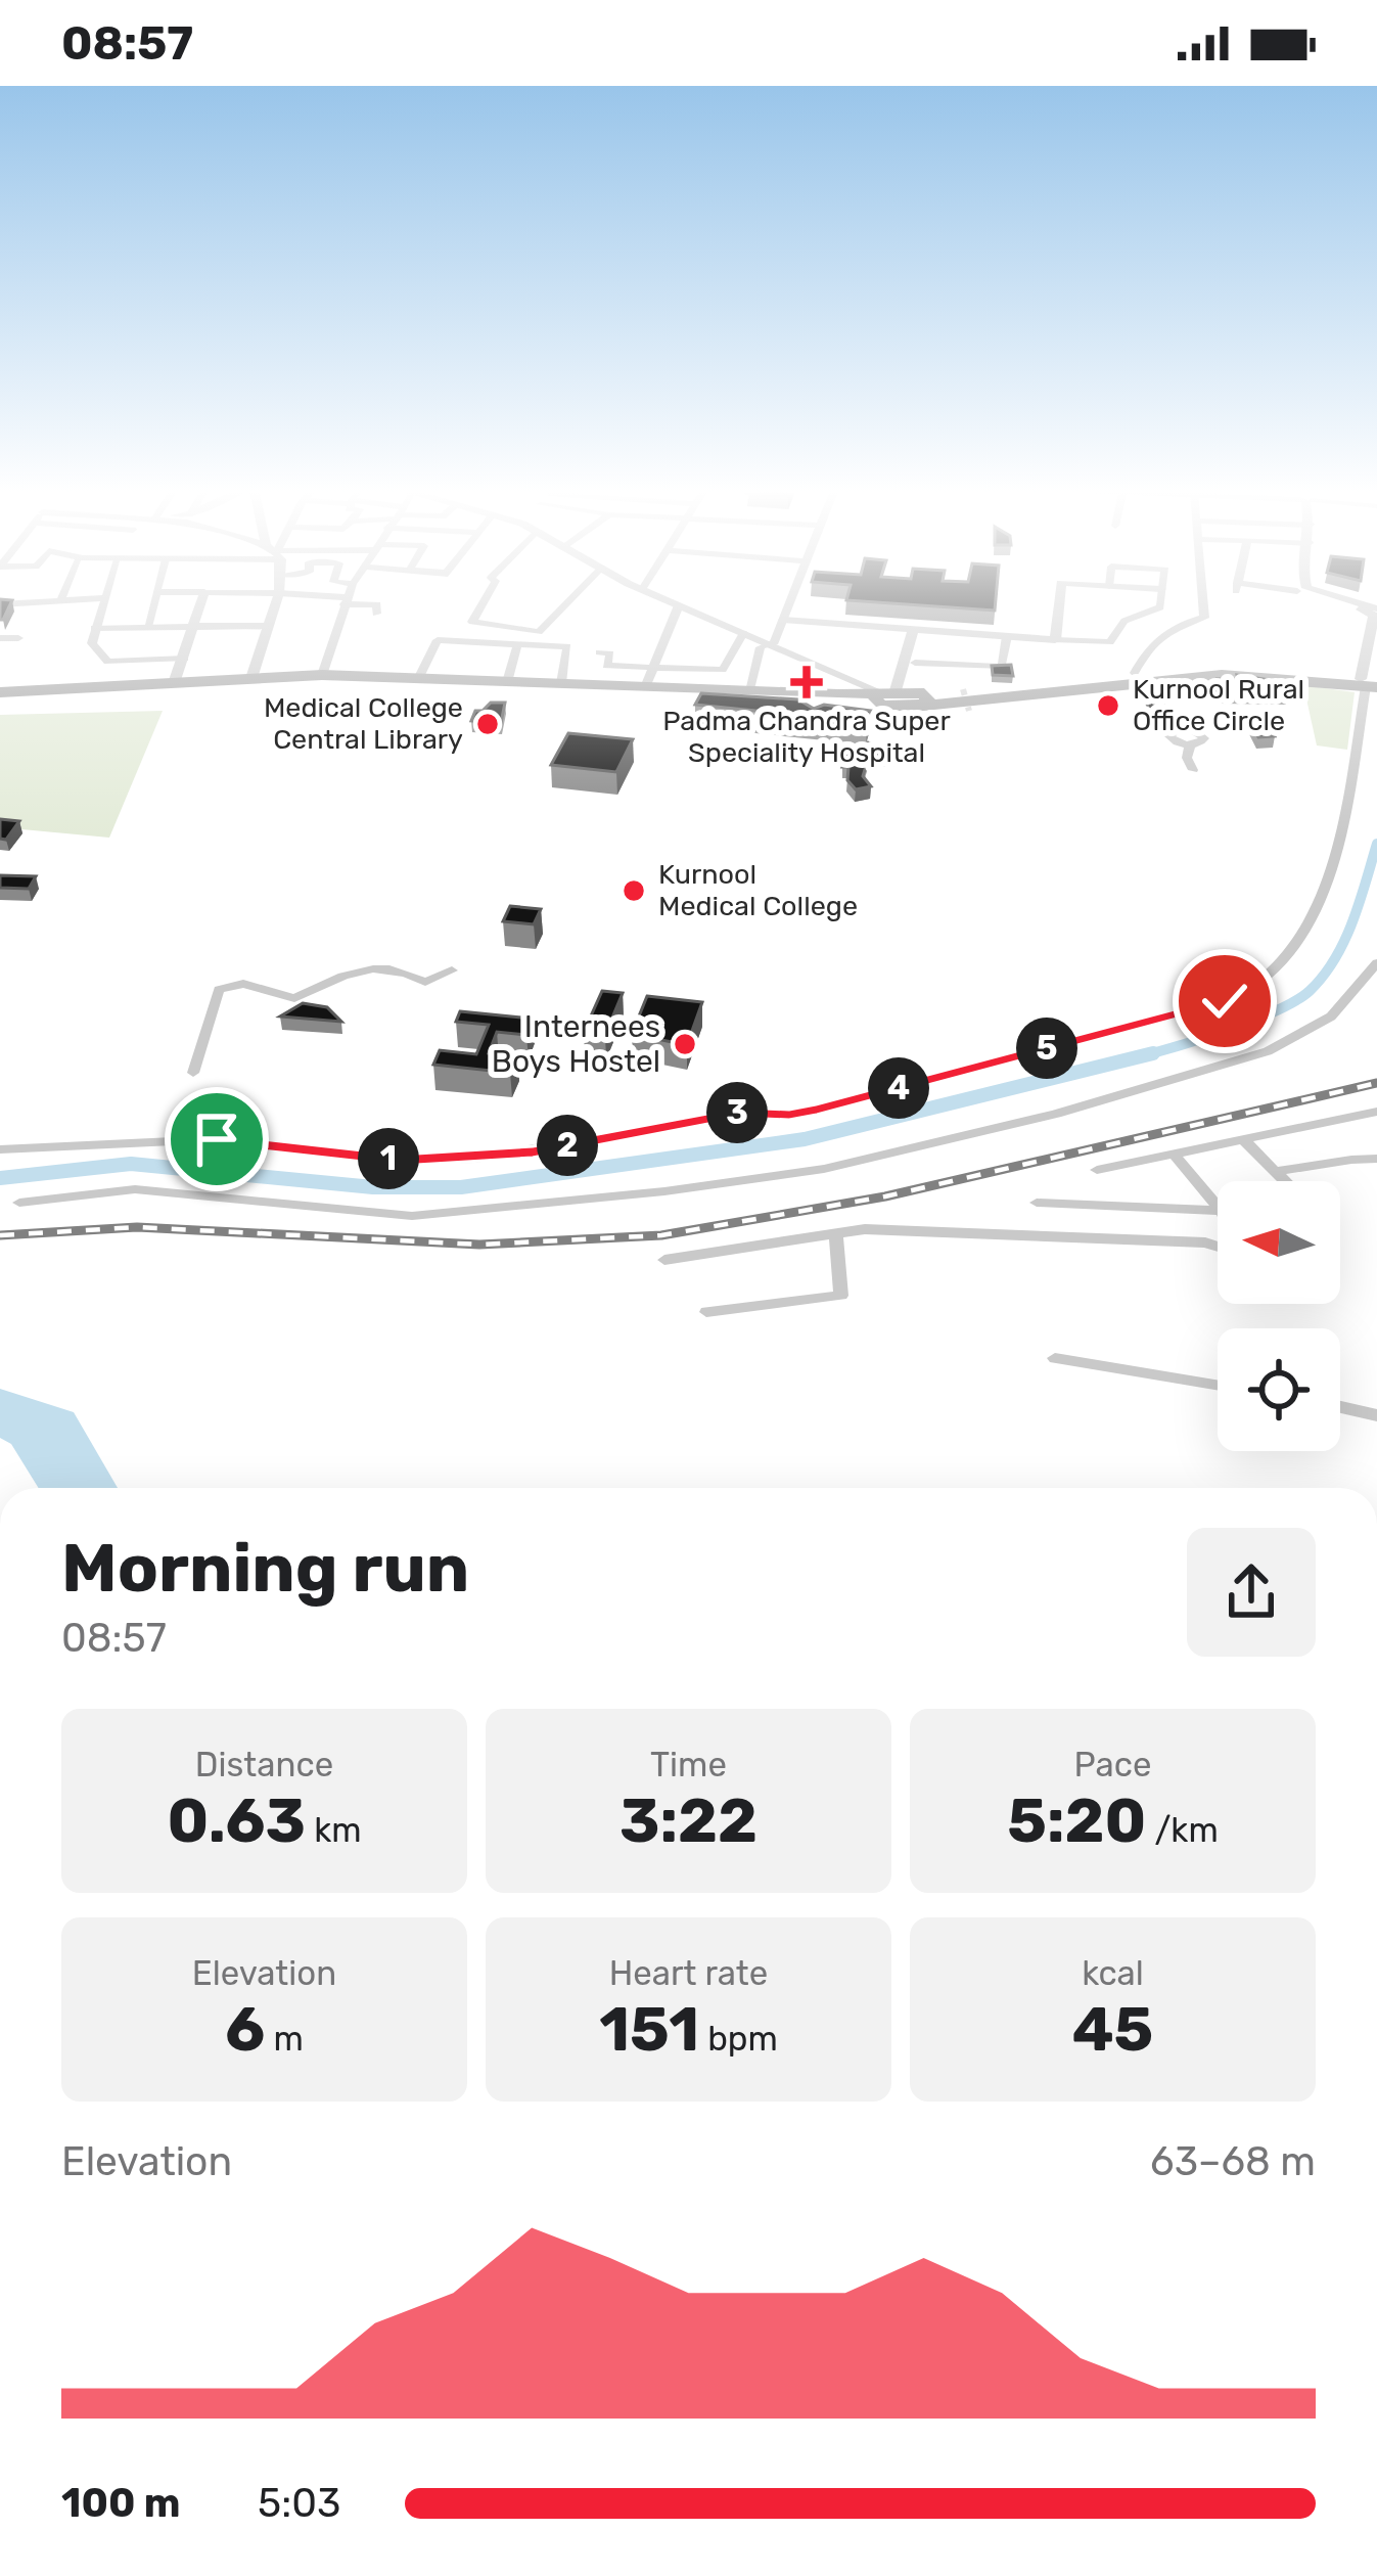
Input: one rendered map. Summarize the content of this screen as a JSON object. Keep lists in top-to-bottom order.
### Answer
{
  "places": {
    "health": ["Padma Chandra Super Speciality Hospital"],
    "other": [
      "Kurnool Rural Office Circle",
      "Medical College Central Library",
      "Kurnool Medical College",
      "Internees Boys Hostel"
    ]
  },
  "north": "left",
  "page": {
    "status": "08:57",
    "pins": [
      "5",
      "4",
      "3",
      "2",
      "1"
    ],
    "heading": ["Morning run", "08:57"],
    "stats": [
      ["Distance", "0.63 km"],
      ["Time", "3:22"],
      ["Pace", "5:20 /km"],
      ["Elevation", "6 m"],
      ["Heart rate", "151 bpm"],
      ["kcal", "45"]
    ],
    "chart": ["Elevation", "63–68 m"],
    "list": [
      {
        "name": "100 m",
        "note": "5:03"
      }
    ]
  }
}
